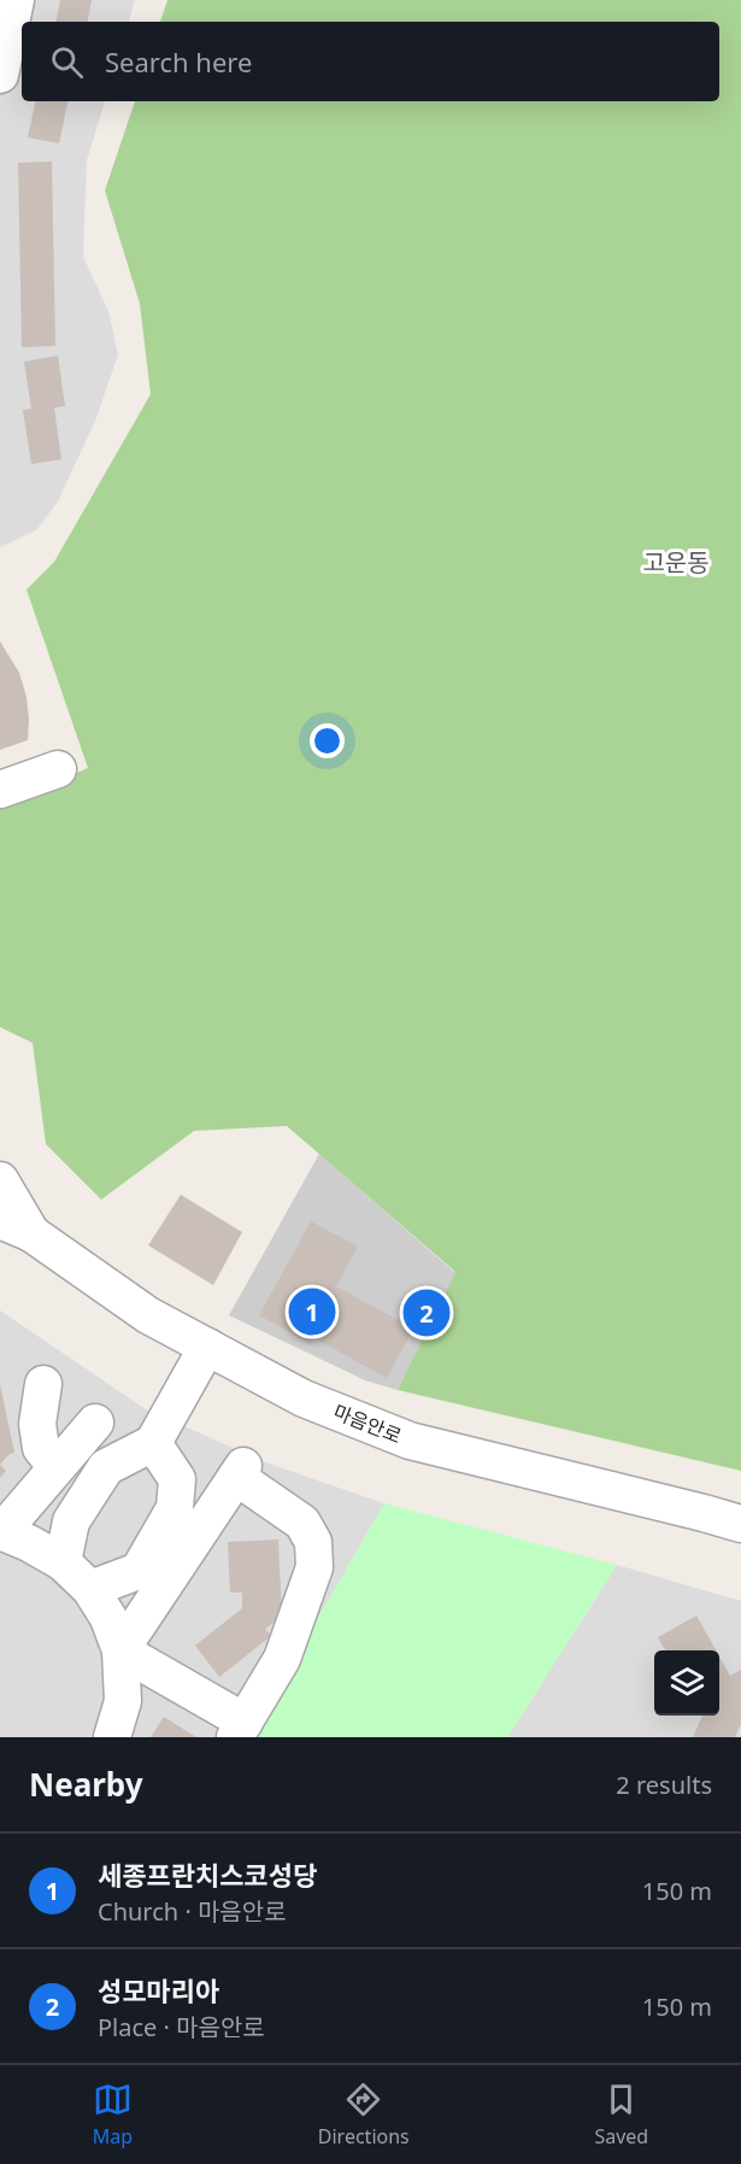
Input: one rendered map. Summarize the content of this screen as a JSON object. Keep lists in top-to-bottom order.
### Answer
{
  "streets": {
    "street": ["마음안로"]
  },
  "districts": ["고운동"],
  "page": {
    "search": "Search here",
    "pins": ["1", "2"],
    "heading": ["Nearby", "2 results"],
    "list": [
      {
        "mark": "1",
        "name": "세종프란치스코성당",
        "note": "Church · 마음안로",
        "value": "150 m"
      },
      {
        "mark": "2",
        "name": "성모마리아",
        "note": "Place · 마음안로",
        "value": "150 m"
      }
    ],
    "nav": ["Map", "Directions", "Saved"]
  }
}
